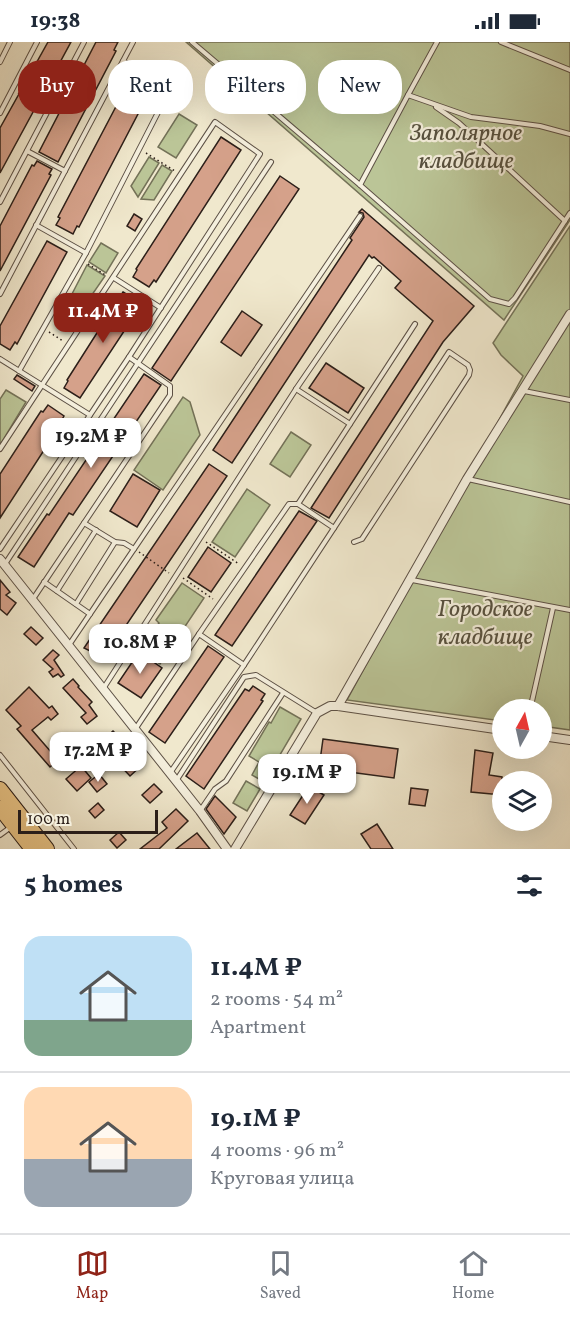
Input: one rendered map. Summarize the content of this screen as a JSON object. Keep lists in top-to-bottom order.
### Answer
{
  "parks": ["Заполярное кладбище", "Городское кладбище"],
  "scale_bar": "100 m",
  "north": "top",
  "page": {
    "status": "19:38",
    "chip": [
      "Buy",
      "Rent",
      "Filters",
      "New"
    ],
    "price": [
      "11.4M ₽",
      "19.2M ₽",
      "10.8M ₽",
      "17.2M ₽",
      "19.1M ₽"
    ],
    "scale": "100 m",
    "heading": "5 homes",
    "list": [
      {
        "name": "11.4M ₽",
        "note": "2 rooms · 54 m² · Apartment"
      },
      {
        "name": "19.1M ₽",
        "note": "4 rooms · 96 m² · Круговая улица"
      }
    ],
    "tabs": ["Map", "Saved", "Home"]
  }
}
